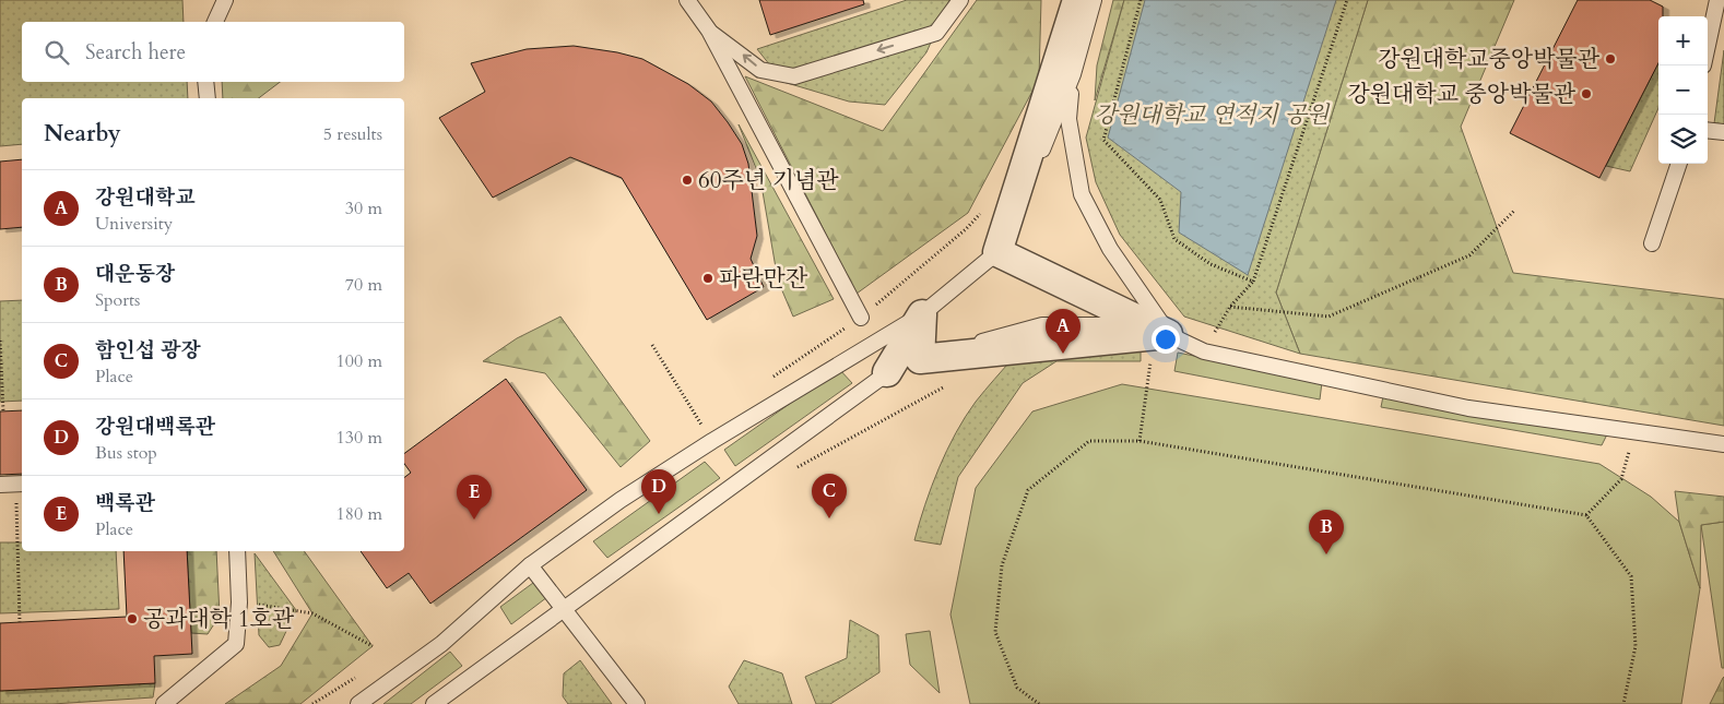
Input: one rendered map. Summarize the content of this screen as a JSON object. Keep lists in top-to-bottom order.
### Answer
{
  "parks": ["강원대학교 연적지 공원"],
  "places": [
    "강원대학교중앙박물관",
    "강원대학교 중앙박물관",
    "60주년 기념관",
    "파란만잔",
    "공과대학 1호관"
  ],
  "page": {
    "map_buttons": ["+", "−"],
    "search": "Search here",
    "heading": ["Nearby", "5 results"],
    "list": [
      {
        "mark": "A",
        "name": "강원대학교",
        "note": "University",
        "value": "30 m"
      },
      {
        "mark": "B",
        "name": "대운동장",
        "note": "Sports",
        "value": "70 m"
      },
      {
        "mark": "C",
        "name": "함인섭 광장",
        "note": "Place",
        "value": "100 m"
      },
      {
        "mark": "D",
        "name": "강원대백록관",
        "note": "Bus stop",
        "value": "130 m"
      },
      {
        "mark": "E",
        "name": "백록관",
        "note": "Place",
        "value": "180 m"
      }
    ],
    "pins": [
      "A",
      "D",
      "C",
      "E",
      "B"
    ]
  }
}
